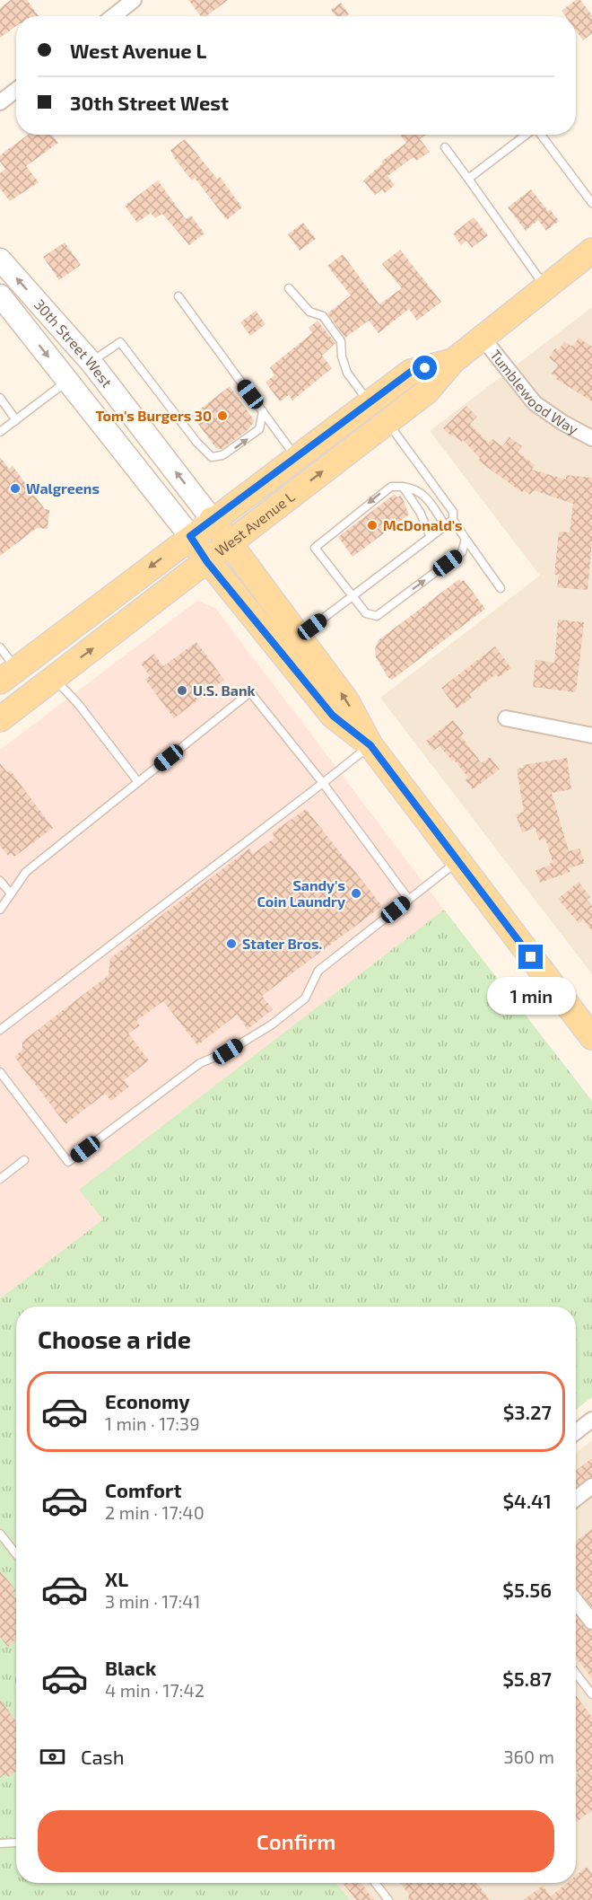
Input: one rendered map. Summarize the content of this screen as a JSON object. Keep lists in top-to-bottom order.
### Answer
{
  "streets": {
    "main road": ["30th Street West", "West Avenue L"],
    "street": ["Tumblewood Way"]
  },
  "crossings": [
    ["30th Street West", "West Avenue L"],
    ["Tumblewood Way", "West Avenue L"]
  ],
  "places": [
    "Tom's Burgers 30",
    "Walgreens",
    "McDonald's",
    "U.S. Bank",
    "Sandy's Coin Laundry",
    "Stater Bros."
  ],
  "page": {
    "banner": ["West Avenue L", "30th Street West"],
    "bubble": "1 min",
    "heading": "Choose a ride",
    "list": [
      {
        "name": "Economy",
        "note": "1 min · 17:39",
        "value": "$3.27"
      },
      {
        "name": "Comfort",
        "note": "2 min · 17:40",
        "value": "$4.41"
      },
      {
        "name": "XL",
        "note": "3 min · 17:41",
        "value": "$5.56"
      },
      {
        "name": "Black",
        "note": "4 min · 17:42",
        "value": "$5.87"
      }
    ],
    "pay": ["Cash", "360 m"],
    "buttons": "Confirm"
  }
}
